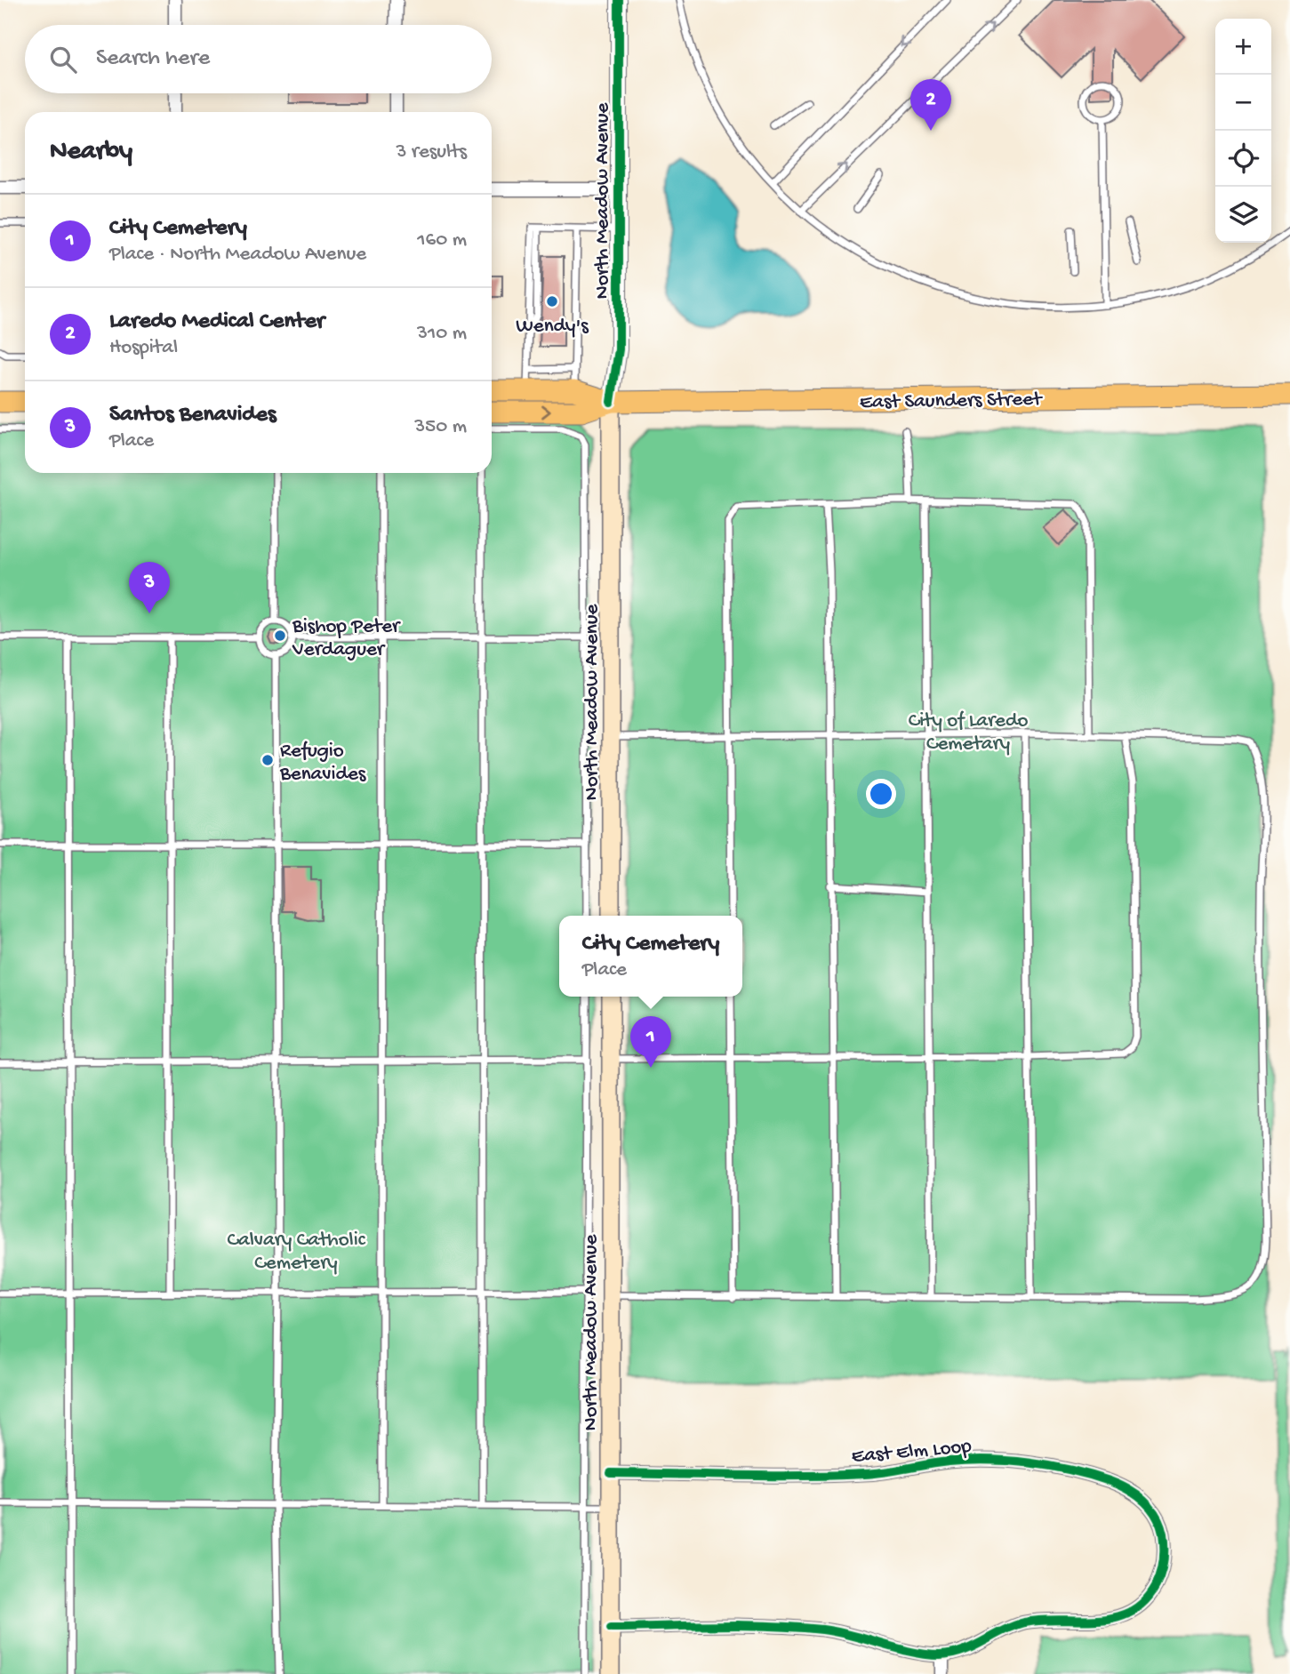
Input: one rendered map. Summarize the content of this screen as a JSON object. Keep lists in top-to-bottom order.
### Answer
{
  "streets": {
    "main road": ["North Meadow Avenue", "East Saunders Street"],
    "street": ["East Elm Loop"]
  },
  "crossings": [
    ["North Meadow Avenue", "East Saunders Street"],
    ["North Meadow Avenue", "East Elm Loop"]
  ],
  "parks": ["City of Laredo Cemetary", "Calvary Catholic Cemetery"],
  "places": ["Wendy's", "Bishop Peter Verdaguer", "Refugio Benavides"],
  "page": {
    "map_buttons": ["+", "−"],
    "search": "Search here",
    "pins": ["2", "3", "1"],
    "heading": ["Nearby", "3 results"],
    "list": [
      {
        "mark": "1",
        "name": "City Cemetery",
        "note": "Place · North Meadow Avenue",
        "value": "160 m"
      },
      {
        "mark": "2",
        "name": "Laredo Medical Center",
        "note": "Hospital",
        "value": "310 m"
      },
      {
        "mark": "3",
        "name": "Santos Benavides",
        "note": "Place",
        "value": "350 m"
      }
    ],
    "popup": ["City Cemetery", "Place"]
  }
}
